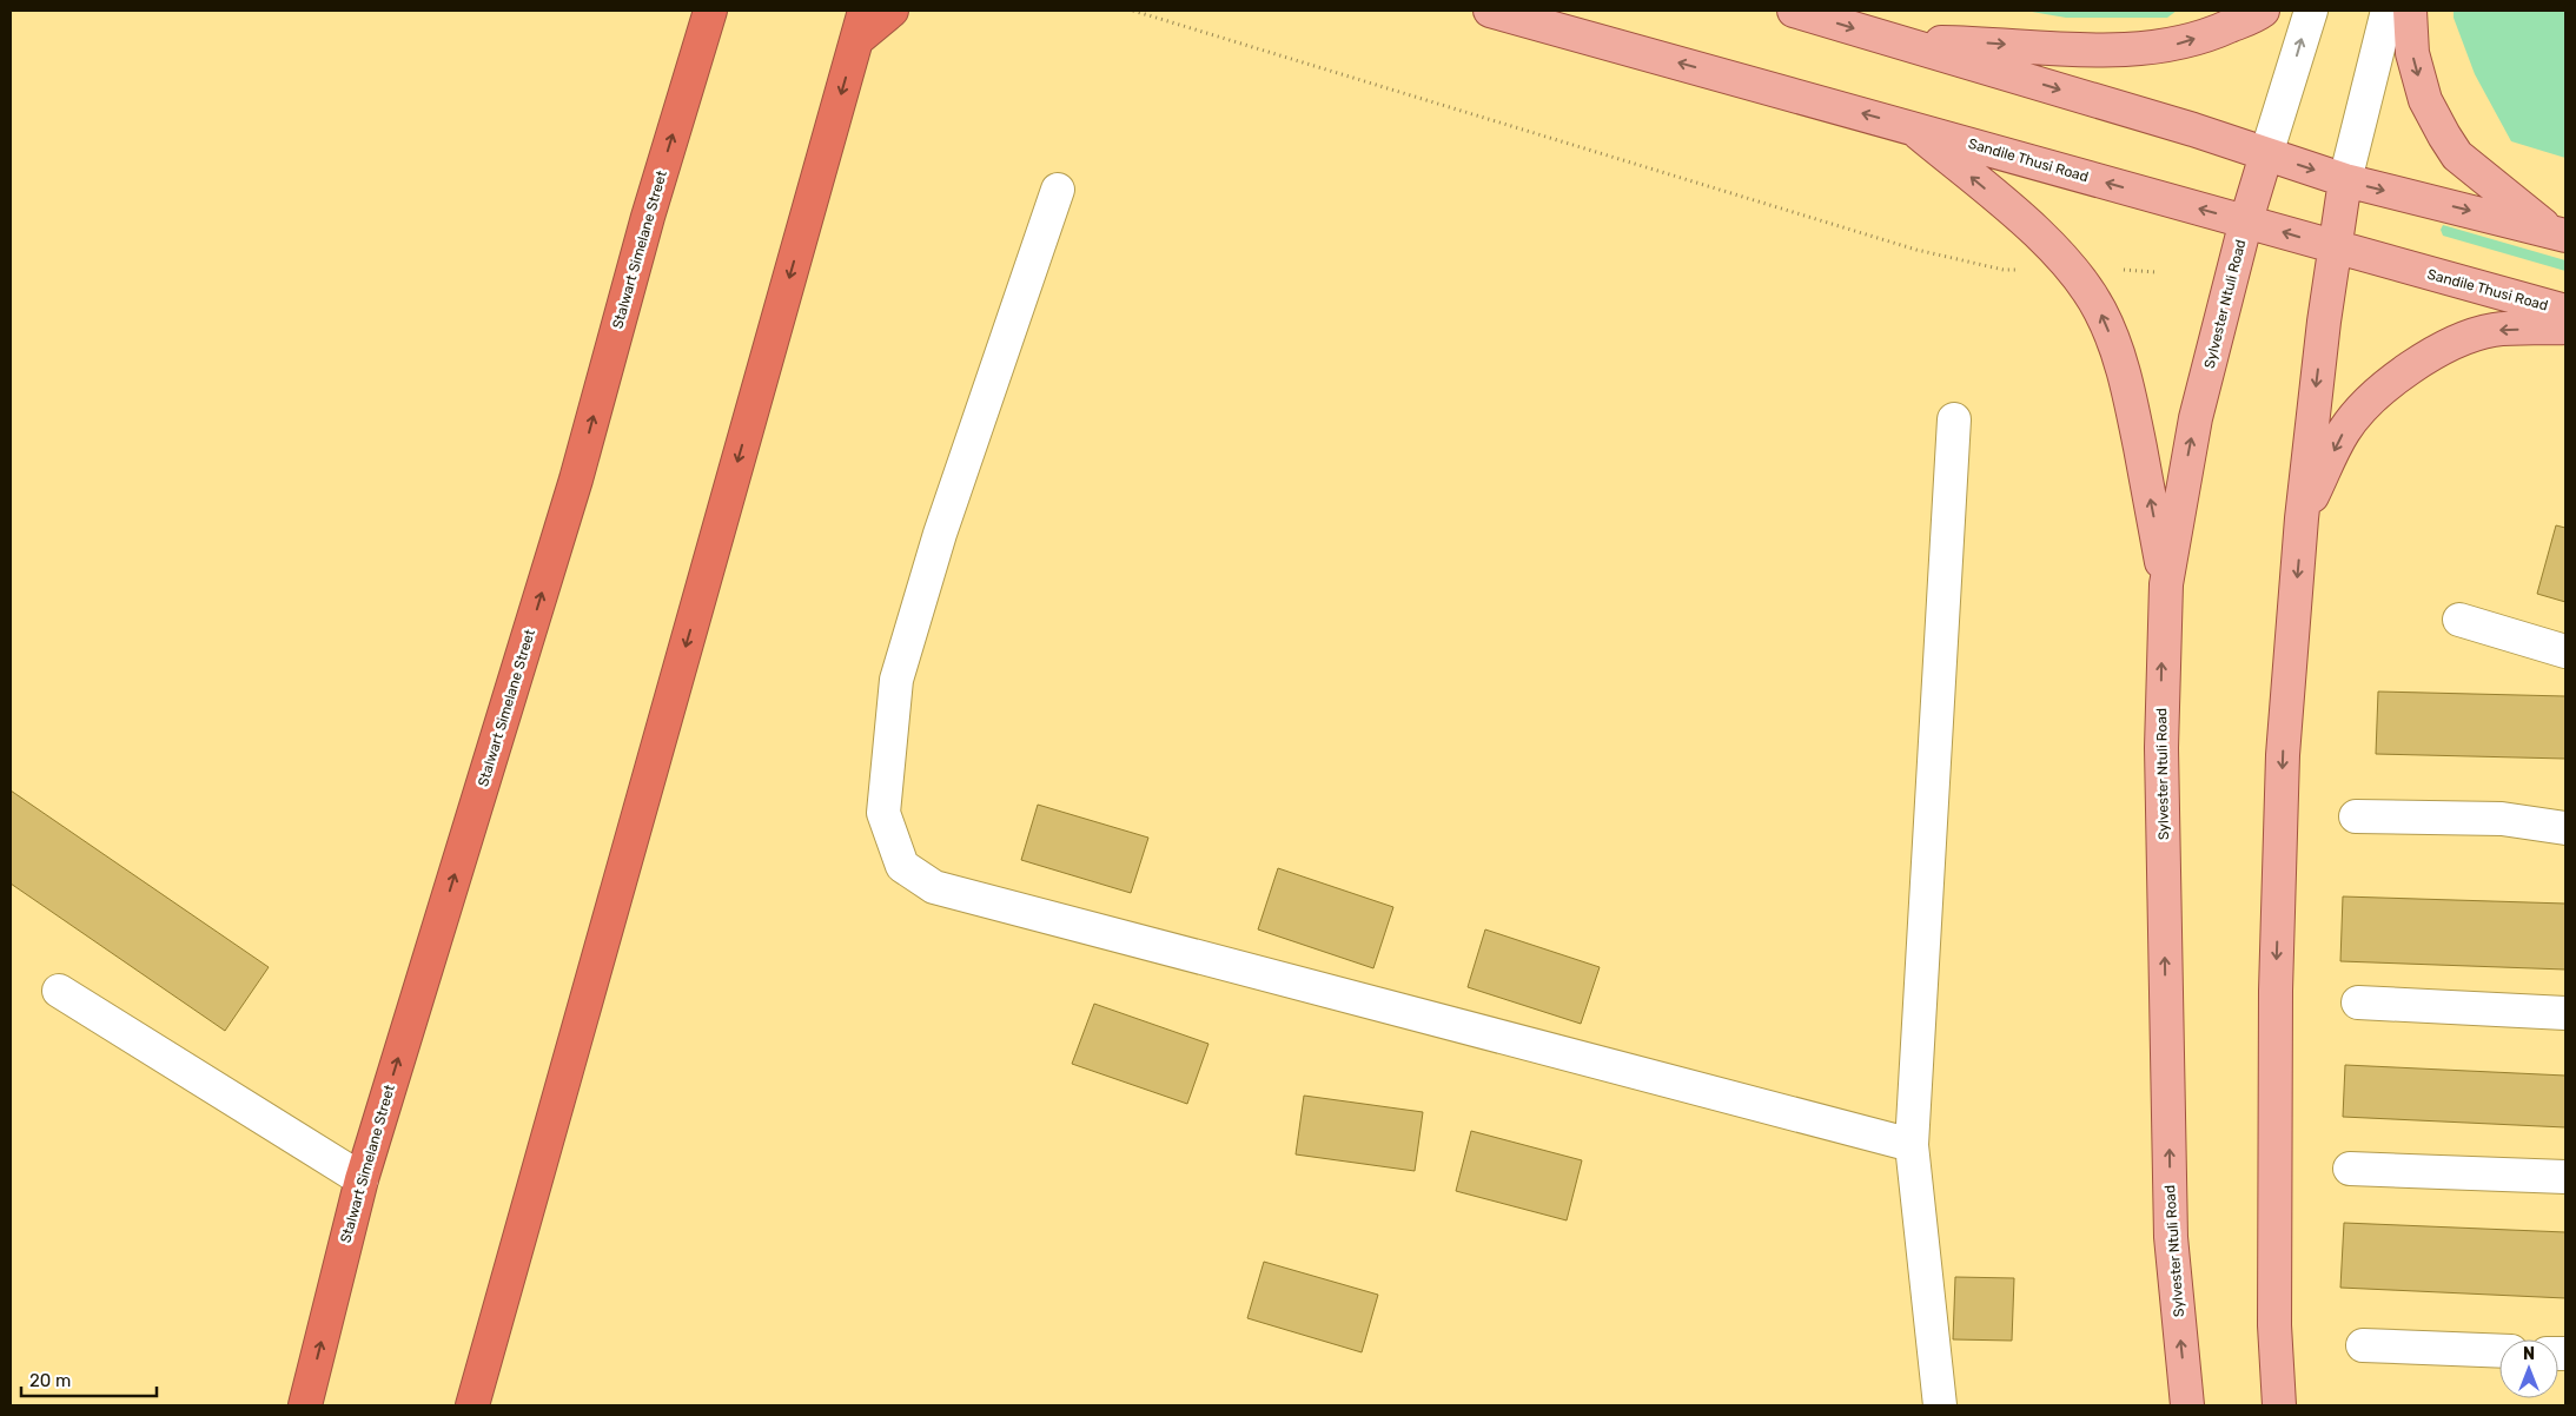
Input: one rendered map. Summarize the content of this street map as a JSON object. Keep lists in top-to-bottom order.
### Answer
{
  "streets": {
    "highway": ["Stalwart Simelane Street"],
    "main road": ["Sandile Thusi Road", "Sylvester Ntuli Road"]
  },
  "crossings": [
    ["Sandile Thusi Road", "Sylvester Ntuli Road"]
  ],
  "scale_bar": "20 m",
  "north": "top"
}
